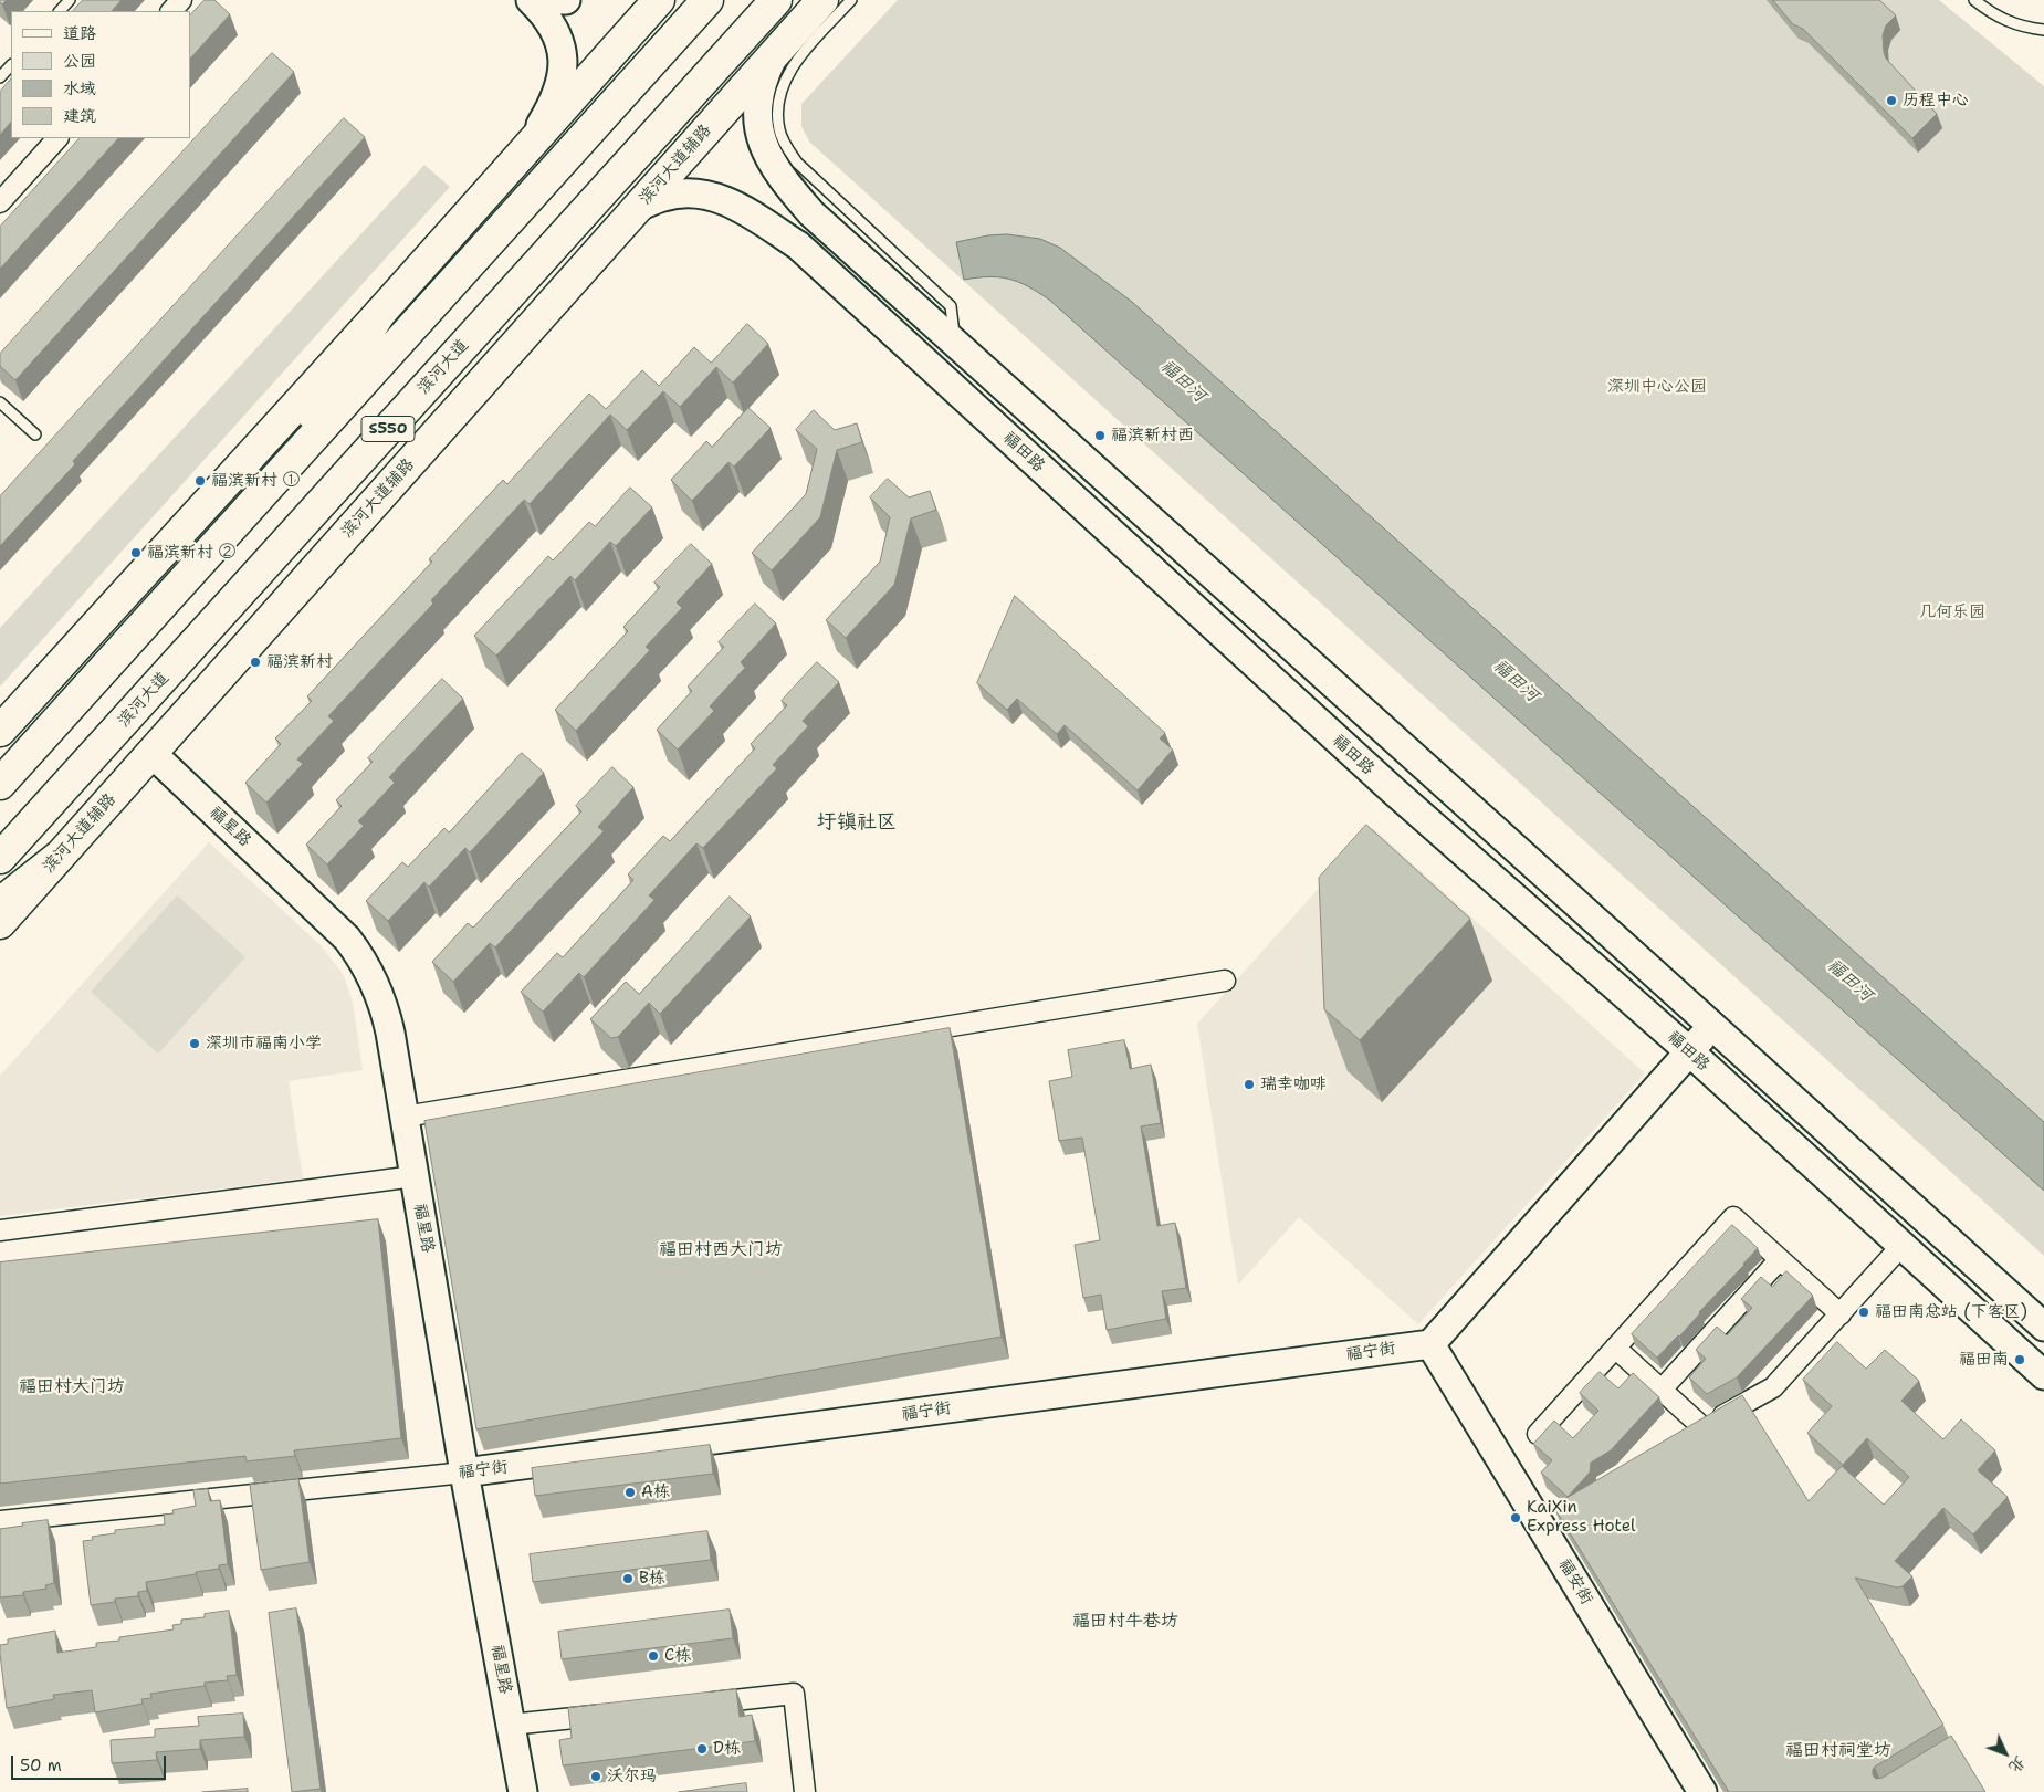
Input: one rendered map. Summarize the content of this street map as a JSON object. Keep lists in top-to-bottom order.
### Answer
{
  "streets": {
    "main road": [
      "滨河大道辅路",
      "滨河大道",
      "S550",
      "福田路",
      "福星路",
      "福宁街",
      "福安街"
    ]
  },
  "crossings": [
    ["滨河大道辅路", "福田路"],
    ["滨河大道辅路", "福星路"],
    ["福星路", "福宁街"],
    ["福宁街", "福安街"]
  ],
  "districts": [
    "圩镇社区",
    "福田村西大门坊",
    "福田村大门坊",
    "福田村牛巷坊",
    "福田村祠堂坊"
  ],
  "water": ["福田河"],
  "parks": ["深圳中心公园", "几何乐园"],
  "places": [
    "历程中心",
    "福滨新村西",
    "福滨新村 ①",
    "福滨新村 ②",
    "福滨新村",
    "深圳市福南小学",
    "瑞幸咖啡",
    "福田南总站 (下客区)",
    "福田南",
    "A栋",
    "KaiXin Express Hotel",
    "B栋",
    "C栋",
    "D栋",
    "沃尔玛"
  ],
  "legend": [
    "道路",
    "公园",
    "水域",
    "建筑"
  ],
  "scale_bar": "50 m",
  "north": "bottom right"
}
